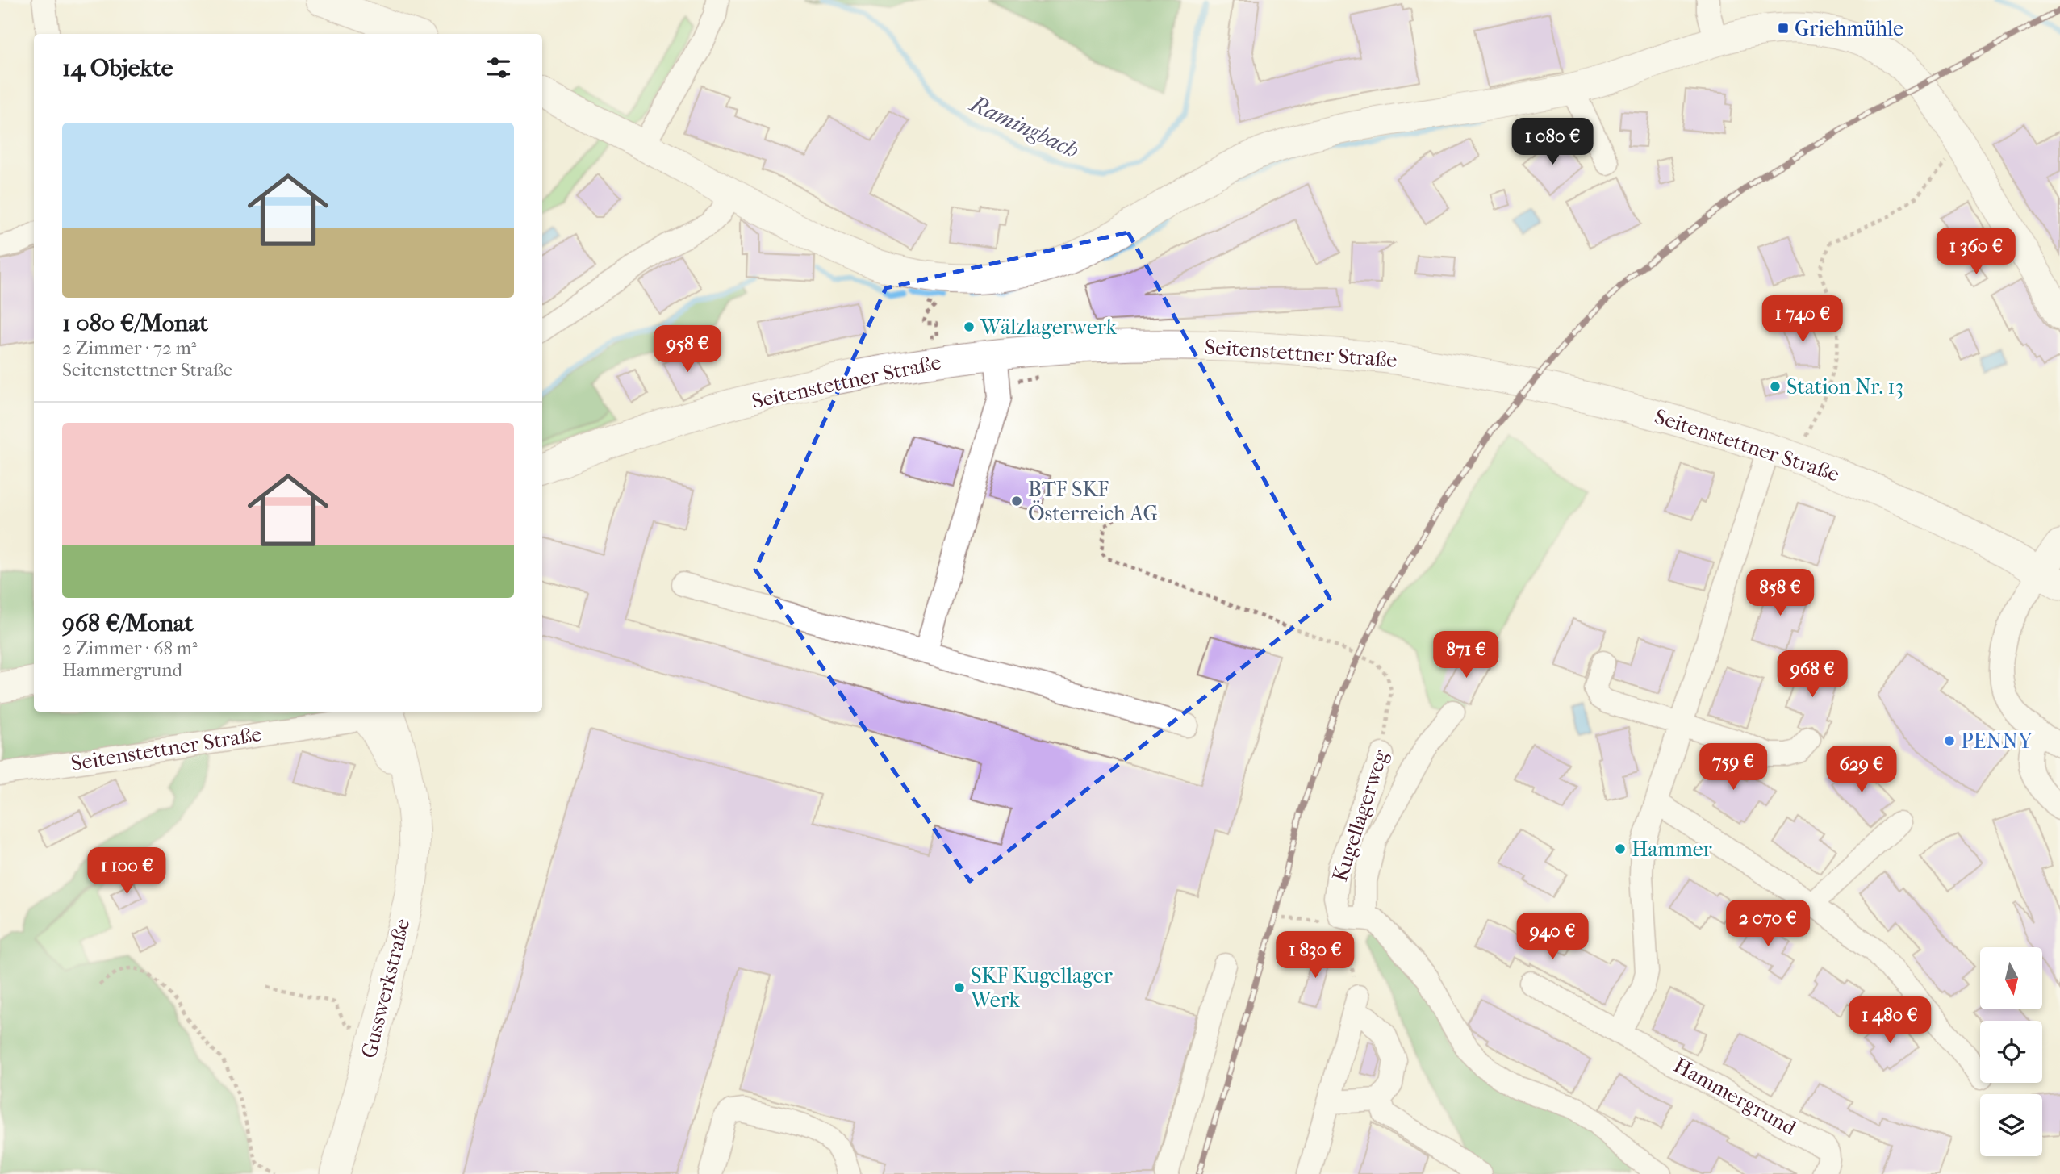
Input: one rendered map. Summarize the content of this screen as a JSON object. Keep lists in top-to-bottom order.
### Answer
{
  "streets": {
    "main road": ["Seitenstettner Straße", "Gusswerkstraße"],
    "street": ["Kugellagerweg", "Hammergrund"]
  },
  "water": ["Ramingbach"],
  "places": {
    "transit": ["Griehmühle"],
    "other": [
      "Wälzlagerwerk",
      "Station Nr. 13",
      "BTF SKF Österreich AG",
      "PENNY",
      "Hammer",
      "SKF Kugellager Werk"
    ]
  },
  "north": "bottom",
  "page": {
    "heading": "14 Objekte",
    "list": [
      {
        "name": "1 080 €/Monat",
        "note": "2 Zimmer · 72 m² · Seitenstettner Straße"
      },
      {
        "name": "968 €/Monat",
        "note": "2 Zimmer · 68 m² · Hammergrund"
      }
    ],
    "price": [
      "1 080 €",
      "1 360 €",
      "1 740 €",
      "958 €",
      "858 €",
      "871 €",
      "968 €",
      "759 €",
      "629 €",
      "1 100 €",
      "2 070 €",
      "940 €",
      "1 830 €",
      "1 480 €"
    ]
  }
}
